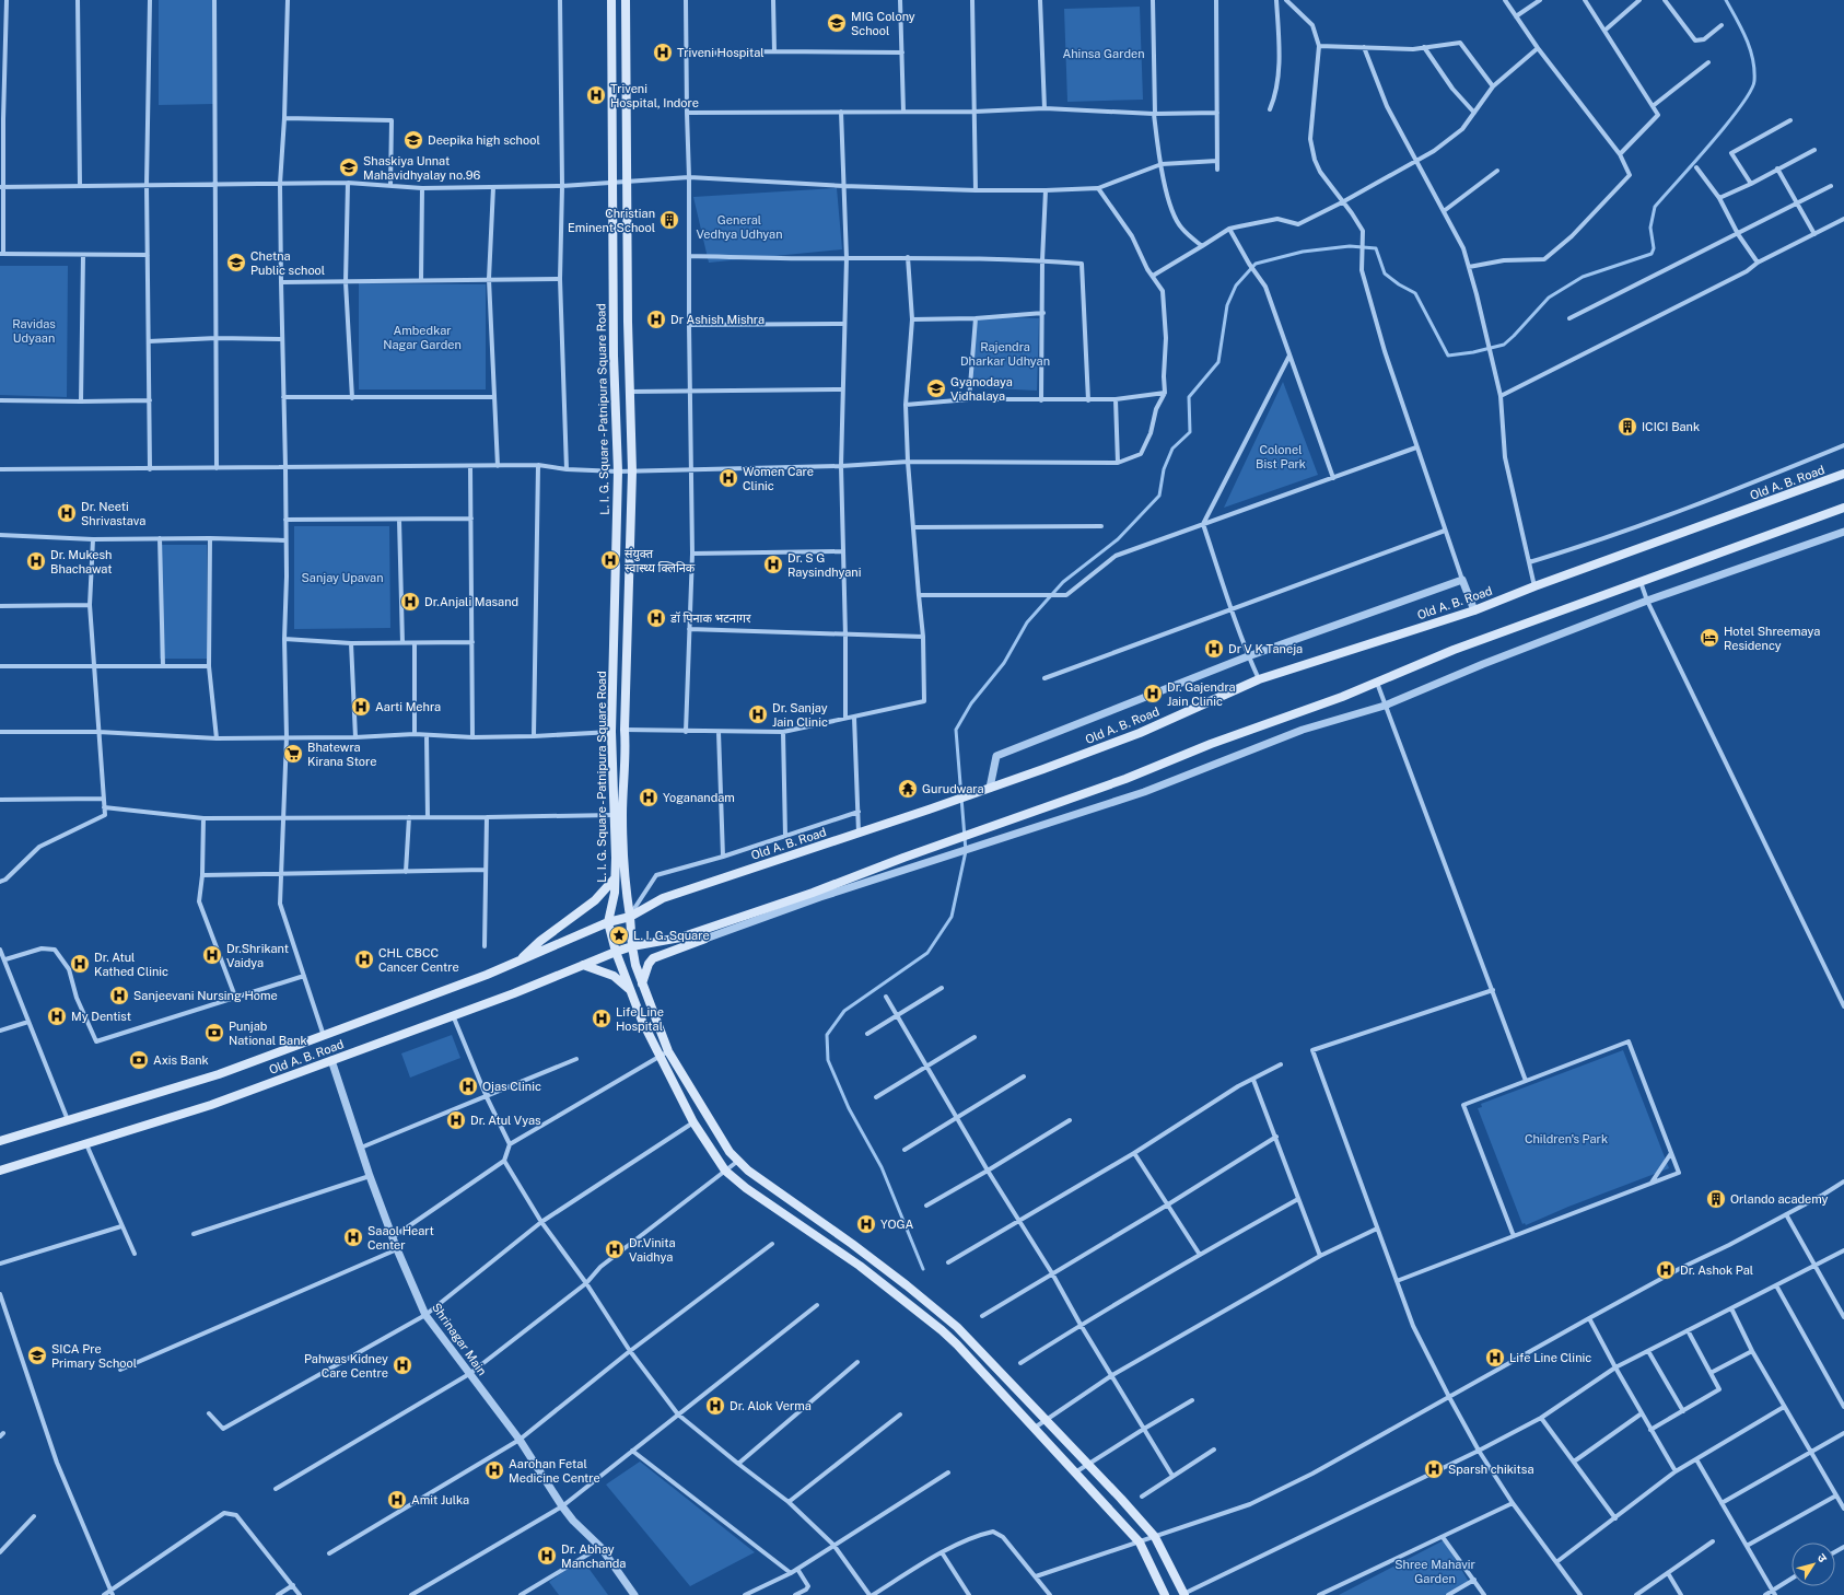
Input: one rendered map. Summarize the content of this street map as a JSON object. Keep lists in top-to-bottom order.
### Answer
{
  "streets": {
    "main road": ["L. I. G. Square - Patnipura Square Road", "Old A. B. Road"],
    "street": ["Shrinagar Main"]
  },
  "crossings": [
    ["L. I. G. Square - Patnipura Square Road", "Old A. B. Road"],
    ["Old A. B. Road", "Shrinagar Main"]
  ],
  "parks": [
    "Ahinsa Garden",
    "General Vedhya Udhyan",
    "Ravidas Udyaan",
    "Ambedkar Nagar Garden",
    "Rajendra Dharkar Udhyan",
    "Colonel Bist Park",
    "Sanjay Upavan",
    "Children's Park",
    "Shree Mahavir Garden"
  ],
  "places": {
    "school or university": [
      "MIG Colony School",
      "Deepika high school",
      "Shaskiya Unnat Mahavidhyalay no.96",
      "Chetna Public school",
      "Gyanodaya Vidhalaya",
      "SICA Pre Primary School"
    ],
    "hospital": [
      "Triveni Hospital",
      "Triveni Hospital, Indore",
      "Dr Ashish Mishra",
      "Women Care Clinic",
      "Dr. Neeti Shrivastava",
      "संयुक्त स्वास्थ्य क्लिनिक",
      "Dr. Mukesh Bhachawat",
      "Dr. S G Raysindhyani",
      "Dr.Anjali Masand",
      "डॉ पिनाक भटनागर",
      "Dr V K Taneja",
      "Dr. Gajendra Jain Clinic",
      "Aarti Mehra",
      "Dr. Sanjay Jain Clinic",
      "Yoganandam",
      "Dr.Shrikant Vaidya",
      "CHL CBCC Cancer Centre",
      "Dr. Atul Kathed Clinic",
      "Sanjeevani Nursing Home",
      "My Dentist",
      "Life Line Hospital",
      "Ojas Clinic",
      "Dr. Atul Vyas",
      "YOGA",
      "Saaol Heart Center",
      "Dr.Vinita Vaidhya",
      "Dr. Ashok Pal",
      "Life Line Clinic",
      "Pahwas Kidney Care Centre",
      "Dr. Alok Verma",
      "Sparsh chikitsa",
      "Aarohan Fetal Medicine Centre",
      "Amit Julka",
      "Dr. Abhay Manchanda"
    ],
    "building": ["Christian Eminent School", "ICICI Bank", "Orlando academy"],
    "hotel": ["Hotel Shreemaya Residency"],
    "supermarket": ["Bhatewra Kirana Store"],
    "temple": ["Gurudwara"],
    "place": ["L. I. G. Square"],
    "bank": ["Punjab National Bank", "Axis Bank"]
  },
  "north": "top right"
}
